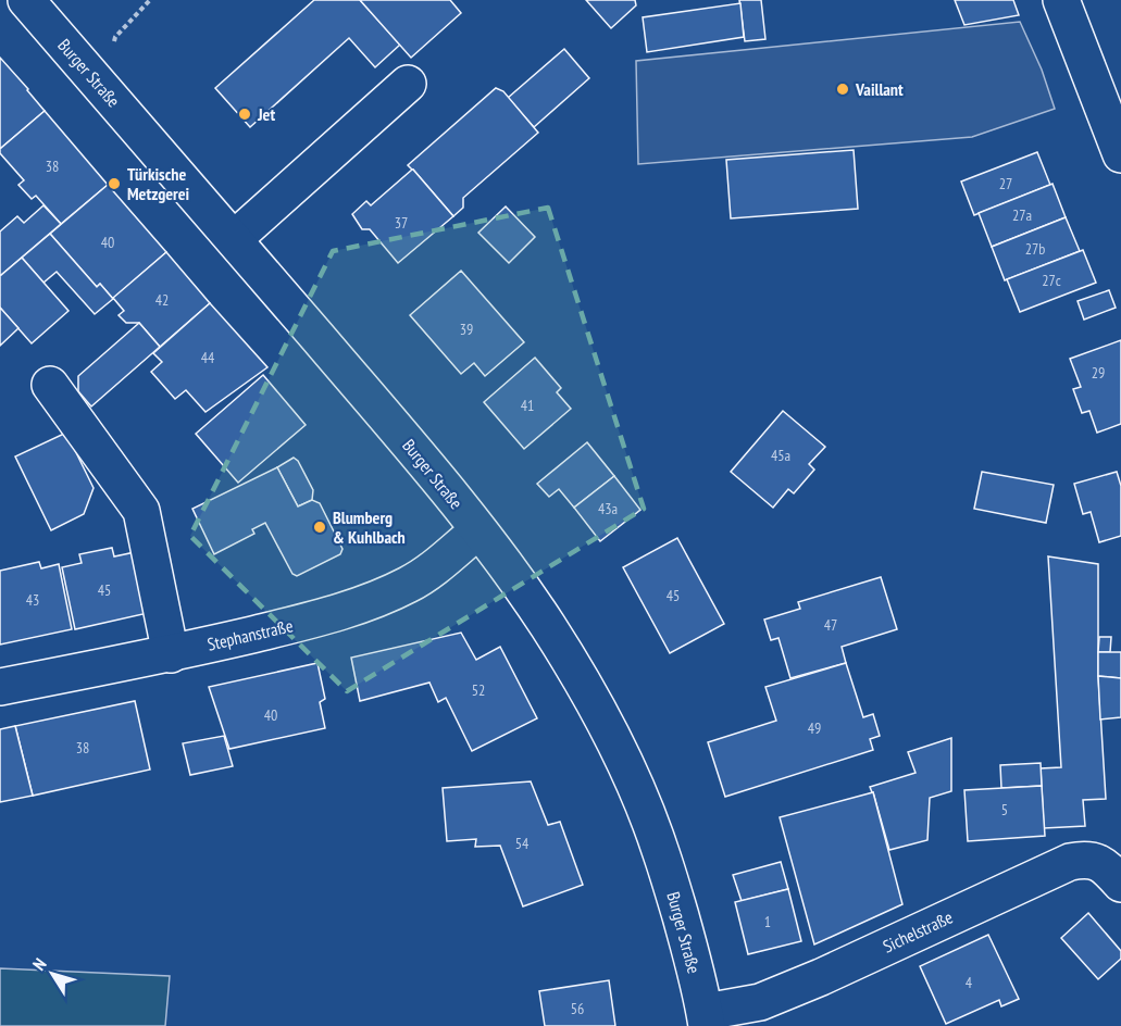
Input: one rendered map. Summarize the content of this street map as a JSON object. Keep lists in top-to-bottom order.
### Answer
{
  "streets": {
    "main road": ["Burger Straße", "Stephanstraße", "Sichelstraße"]
  },
  "crossings": [
    ["Burger Straße", "Stephanstraße"],
    ["Burger Straße", "Sichelstraße"]
  ],
  "places": [
    "Vaillant",
    "Jet",
    "Türkische Metzgerei",
    "Blumberg & Kuhlbach"
  ],
  "house_numbers": [
    "38",
    "27",
    "27a",
    "37",
    "40",
    "27b",
    "27c",
    "42",
    "39",
    "44",
    "29",
    "41",
    "45a",
    "43a",
    "45",
    "45",
    "43",
    "47",
    "52",
    "40",
    "49",
    "38",
    "5",
    "54",
    "1",
    "4",
    "56"
  ],
  "north": "top left"
}
